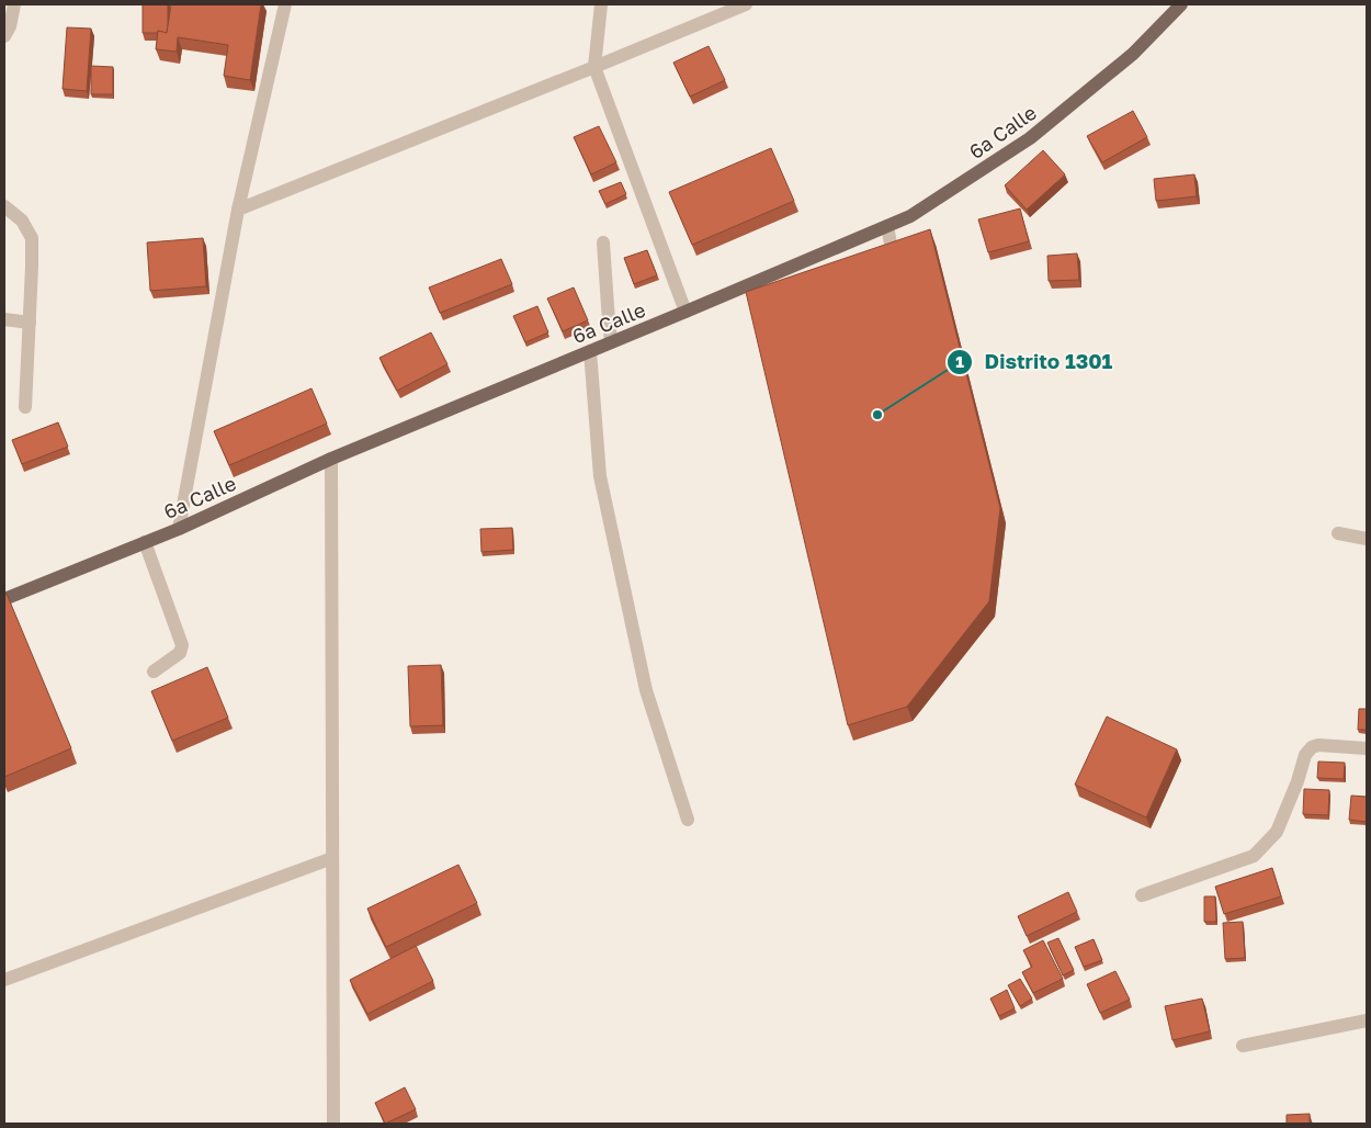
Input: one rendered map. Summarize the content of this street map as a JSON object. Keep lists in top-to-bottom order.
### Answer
{
  "streets": {
    "main road": ["6a Calle"]
  },
  "places": ["Distrito 1301"]
}
